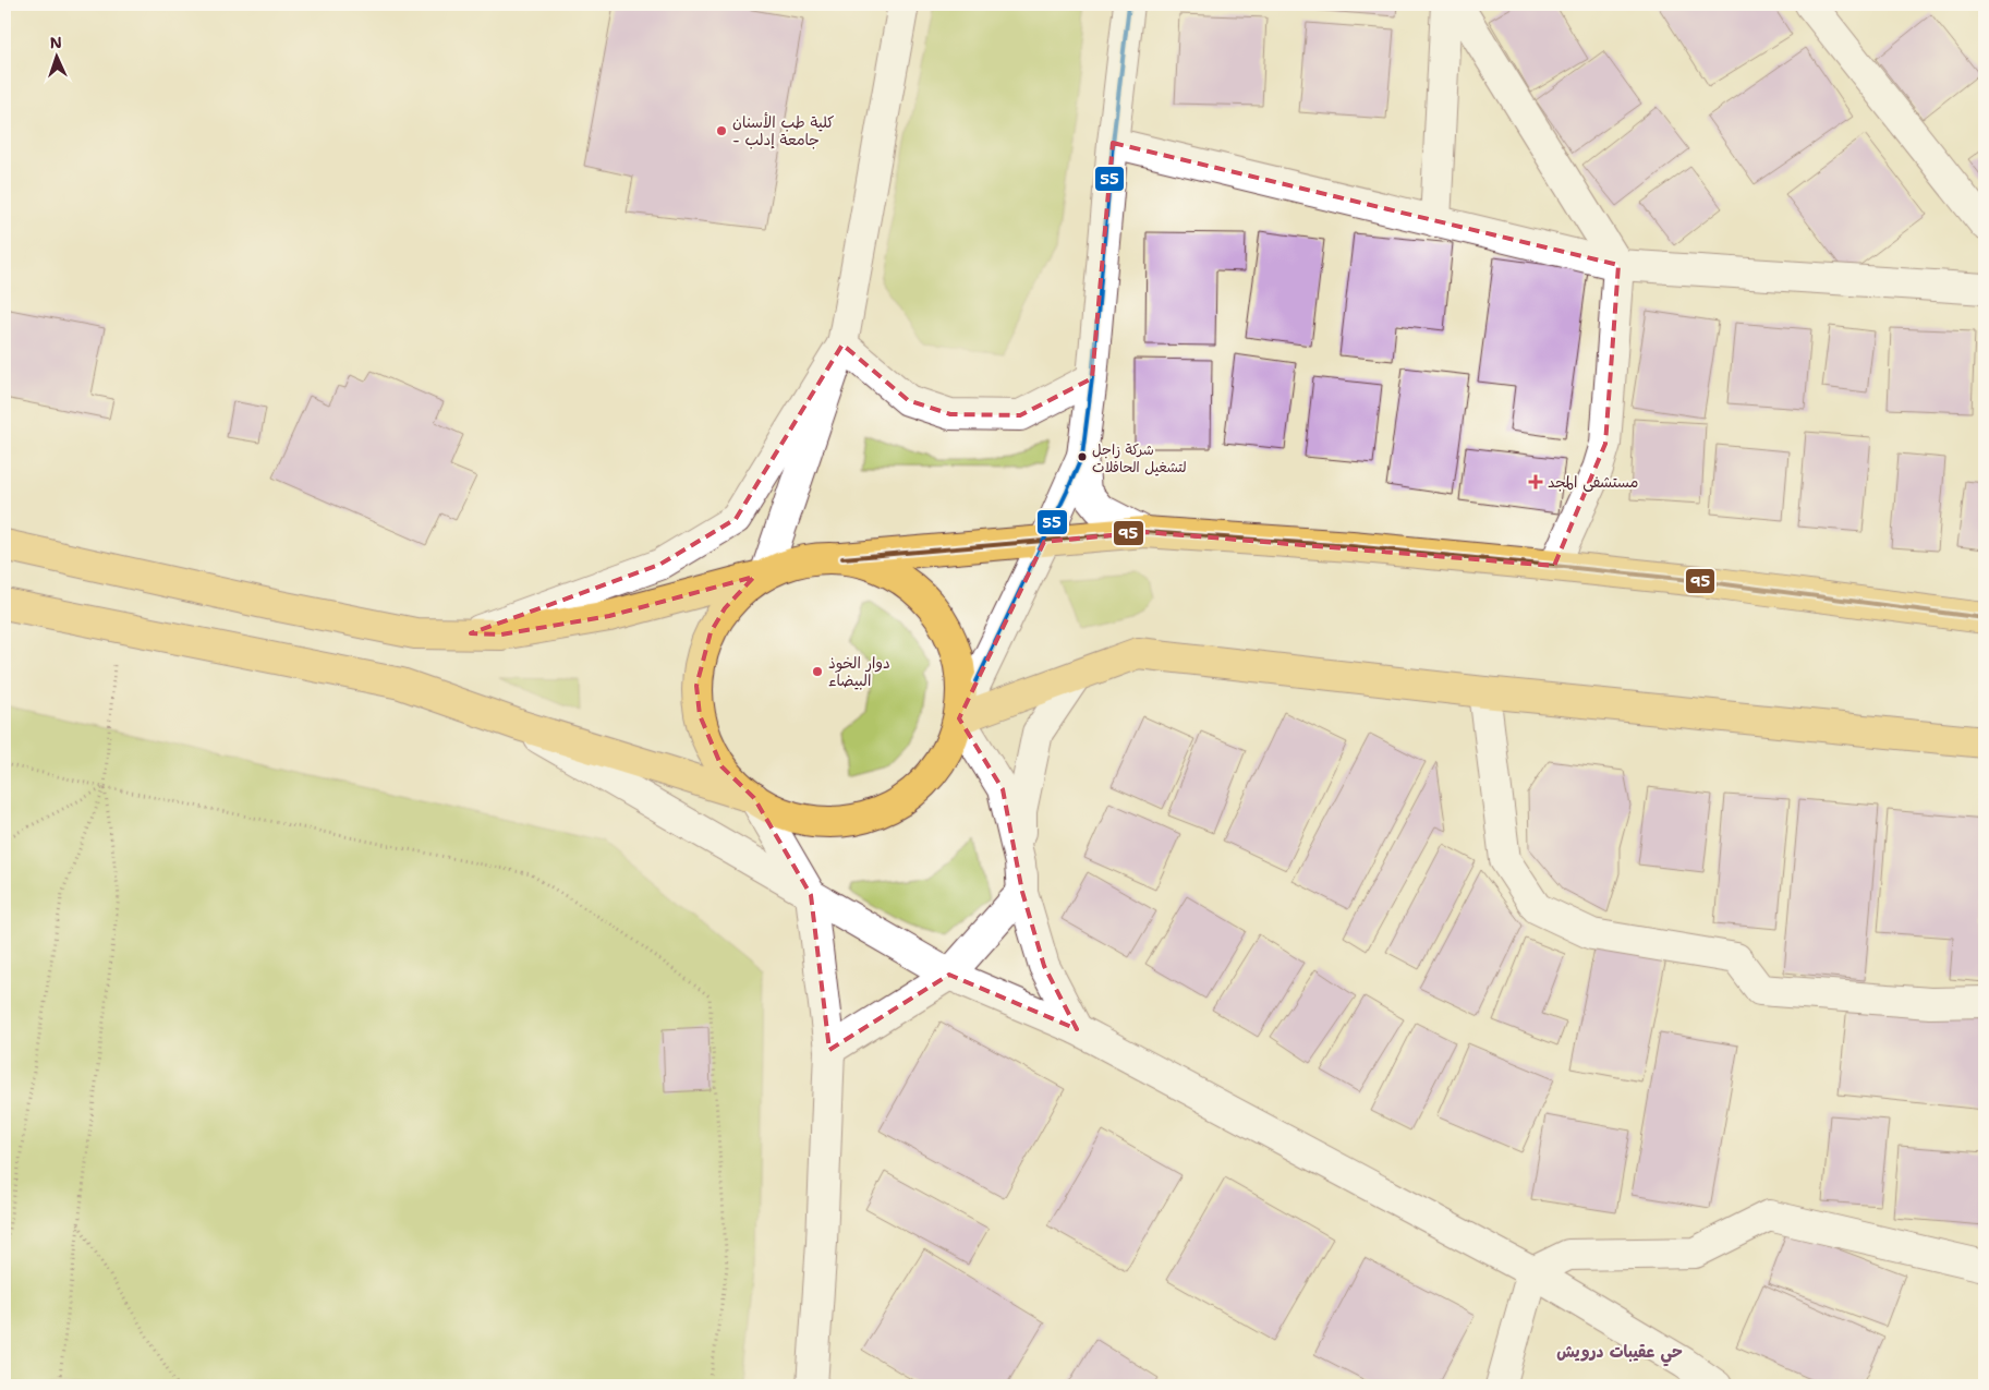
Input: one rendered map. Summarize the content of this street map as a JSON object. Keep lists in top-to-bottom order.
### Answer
{
  "districts": ["حي عقيبات درويش"],
  "places": {
    "other": ["كلية طب الأسنان - جامعة إدلب", "شركة زاجل لتشغيل الحافلات", "دوار الخوذ البيضاء"],
    "health": ["مستشفى المجد"]
  },
  "lines": ["transit line 55", "transit line 95"],
  "north": "top"
}
